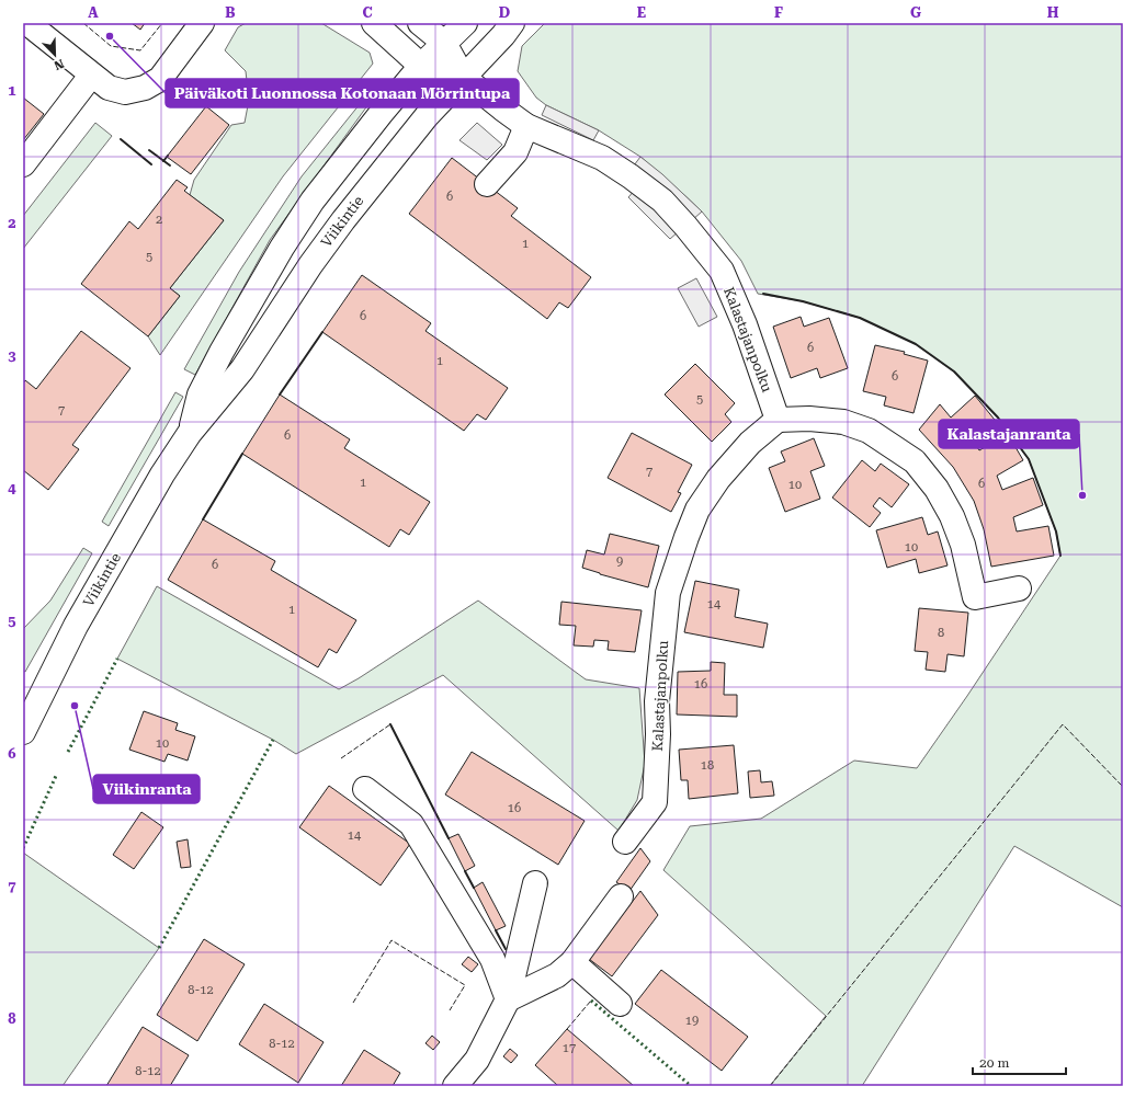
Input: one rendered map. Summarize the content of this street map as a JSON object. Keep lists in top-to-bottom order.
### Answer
{
  "streets": {
    "street": ["Viikintie", "Kalastajanpolku"]
  },
  "crossings": [
    ["Viikintie", "Kalastajanpolku"]
  ],
  "places": ["Päiväkoti Luonnossa Kotonaan Mörrintupa", "Kalastajanranta", "Viikinranta"],
  "house_numbers": [
    "6",
    "2",
    "1",
    "5",
    "6",
    "6",
    "1",
    "6",
    "5",
    "7",
    "6",
    "7",
    "1",
    "6",
    "10",
    "10",
    "9",
    "6",
    "14",
    "1",
    "8",
    "16",
    "10",
    "18",
    "16",
    "14",
    "8-12",
    "19",
    "8-12",
    "17",
    "8-12"
  ],
  "scale_bar": "20 m",
  "north": "bottom right",
  "grid": {
    "columns": [
      "A",
      "B",
      "C",
      "D",
      "E",
      "F",
      "G",
      "H"
    ],
    "rows": [
      "1",
      "2",
      "3",
      "4",
      "5",
      "6",
      "7",
      "8"
    ]
  }
}
